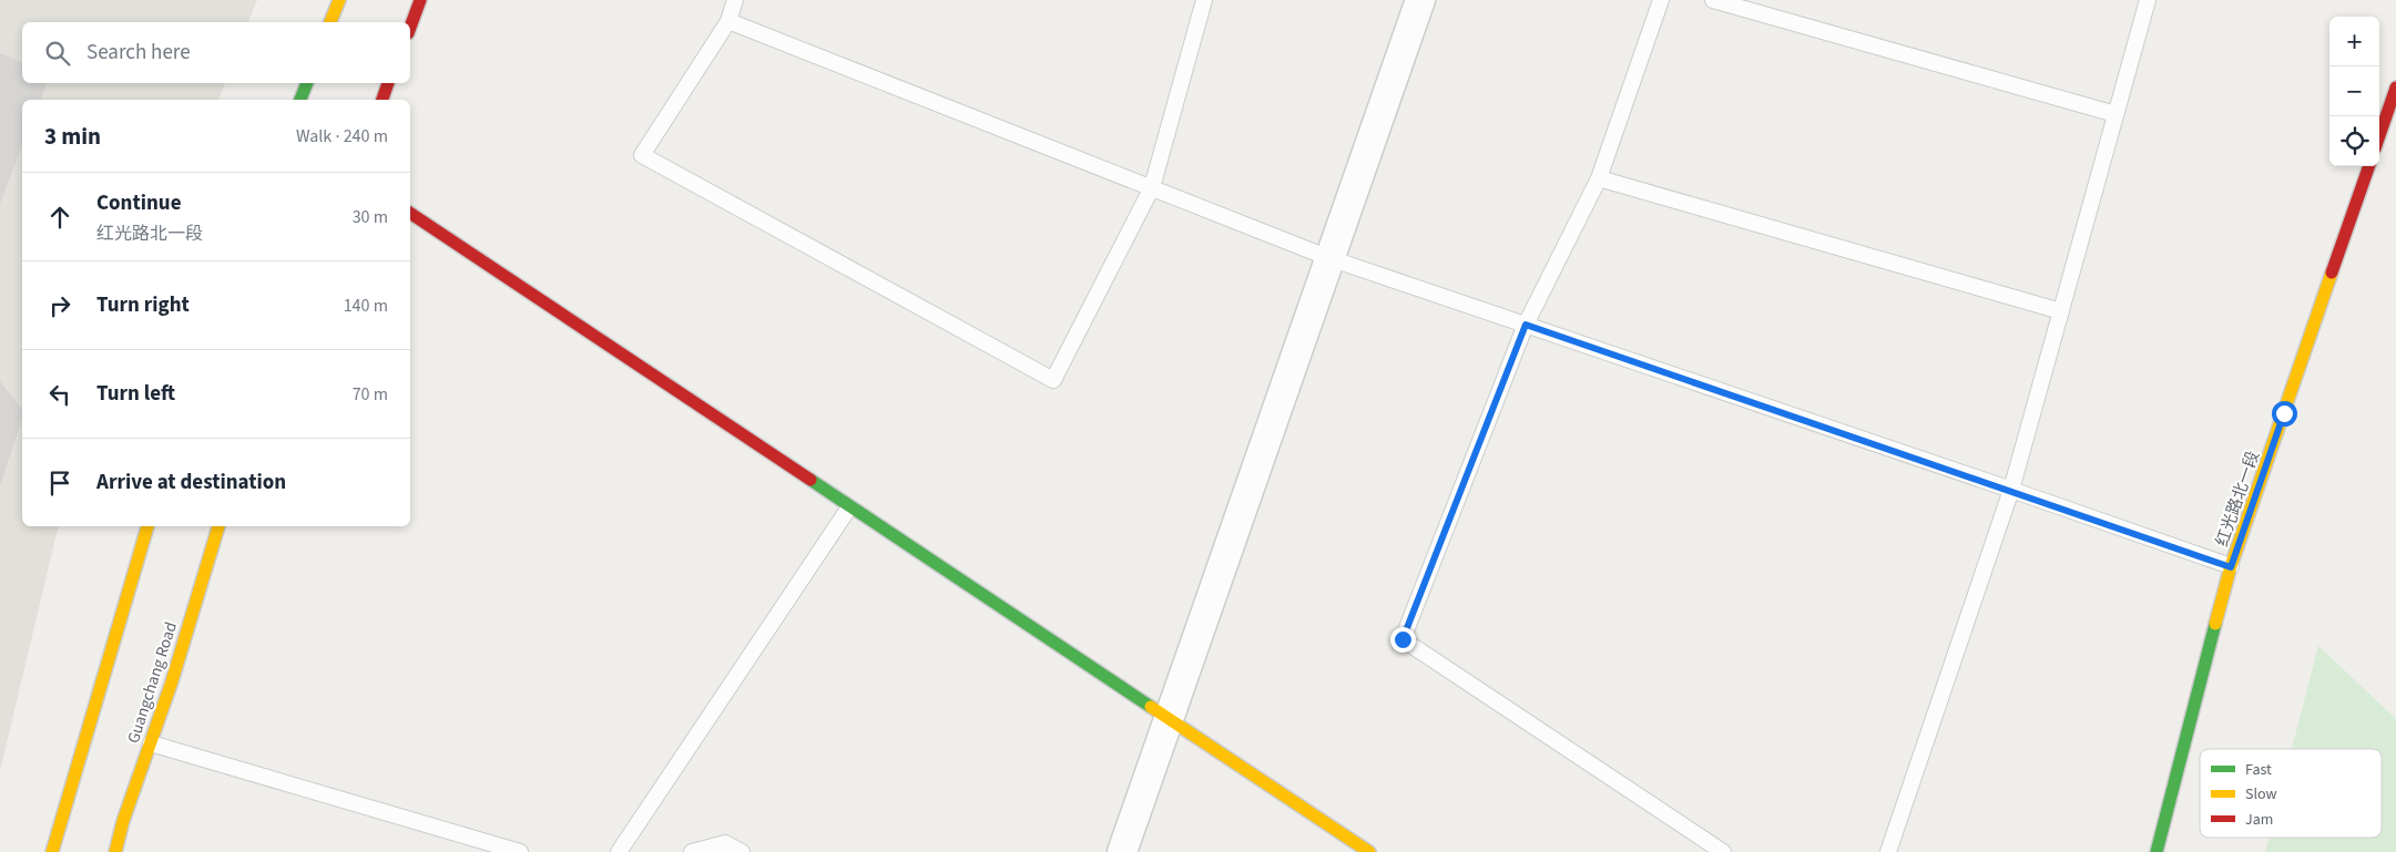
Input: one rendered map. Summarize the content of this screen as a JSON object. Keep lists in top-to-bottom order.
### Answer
{
  "streets": {
    "street": ["红光路北一段", "Guangchang Road"]
  },
  "legend": ["Fast", "Slow", "Jam"],
  "page": {
    "map_buttons": ["+", "−"],
    "search": "Search here",
    "heading": ["3 min", "Walk · 240 m"],
    "list": [
      ["Continue", "红光路北一段", "30 m"],
      ["Turn right", "140 m"],
      ["Turn left", "70 m"],
      "Arrive at destination"
    ]
  }
}
